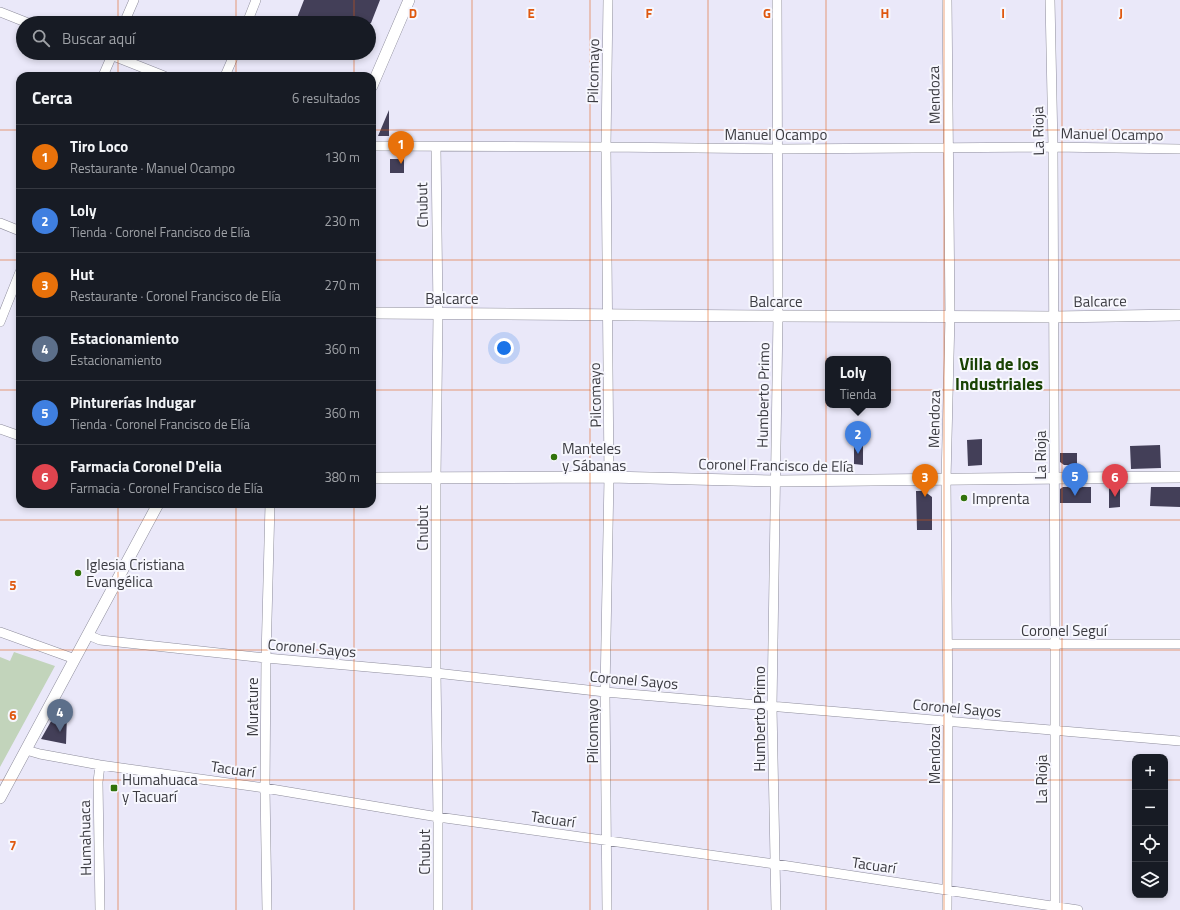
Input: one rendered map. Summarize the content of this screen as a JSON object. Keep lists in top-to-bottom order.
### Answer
{
  "streets": {
    "street": [
      "Pilcomayo",
      "Mendoza",
      "La Rioja",
      "Manuel Ocampo",
      "Chubut",
      "Balcarce",
      "Humberto Primo",
      "Coronel Francisco de Elía",
      "Coronel Seguí",
      "Coronel Sayos",
      "Murature",
      "Tacuarí",
      "Humahuaca"
    ]
  },
  "crossings": [
    ["Pilcomayo", "Manuel Ocampo"],
    ["Pilcomayo", "Balcarce"],
    ["Pilcomayo", "Coronel Francisco de Elía"],
    ["Pilcomayo", "Coronel Sayos"],
    ["Pilcomayo", "Tacuarí"],
    ["Mendoza", "Manuel Ocampo"],
    ["Mendoza", "Balcarce"],
    ["Mendoza", "Coronel Francisco de Elía"],
    ["Mendoza", "Coronel Seguí"],
    ["Mendoza", "Coronel Sayos"],
    ["Mendoza", "Tacuarí"],
    ["La Rioja", "Manuel Ocampo"],
    ["La Rioja", "Balcarce"],
    ["La Rioja", "Coronel Francisco de Elía"],
    ["La Rioja", "Coronel Seguí"],
    ["La Rioja", "Coronel Sayos"],
    ["La Rioja", "Tacuarí"],
    ["Manuel Ocampo", "Chubut"],
    ["Manuel Ocampo", "Humberto Primo"],
    ["Chubut", "Balcarce"],
    ["Chubut", "Coronel Francisco de Elía"],
    ["Chubut", "Coronel Sayos"],
    ["Chubut", "Tacuarí"],
    ["Balcarce", "Humberto Primo"],
    ["Humberto Primo", "Coronel Francisco de Elía"],
    ["Humberto Primo", "Coronel Sayos"],
    ["Humberto Primo", "Tacuarí"],
    ["Coronel Sayos", "Murature"],
    ["Murature", "Tacuarí"],
    ["Tacuarí", "Humahuaca"]
  ],
  "districts": ["Villa de los Industriales"],
  "places": {
    "other": ["Manteles y Sábanas", "Imprenta", "Iglesia Cristiana Evangélica"],
    "transit": ["Humahuaca y Tacuarí"]
  },
  "page": {
    "search": "Buscar aquí",
    "heading": ["Cerca", "6 resultados"],
    "list": [
      {
        "mark": "1",
        "name": "Tiro Loco",
        "note": "Restaurante · Manuel Ocampo",
        "value": "130 m"
      },
      {
        "mark": "2",
        "name": "Loly",
        "note": "Tienda · Coronel Francisco de Elía",
        "value": "230 m"
      },
      {
        "mark": "3",
        "name": "Hut",
        "note": "Restaurante · Coronel Francisco de Elía",
        "value": "270 m"
      },
      {
        "mark": "4",
        "name": "Estacionamiento",
        "note": "Estacionamiento",
        "value": "360 m"
      },
      {
        "mark": "5",
        "name": "Pinturerías Indugar",
        "note": "Tienda · Coronel Francisco de Elía",
        "value": "360 m"
      },
      {
        "mark": "6",
        "name": "Farmacia Coronel D'elia",
        "note": "Farmacia · Coronel Francisco de Elía",
        "value": "380 m"
      }
    ],
    "pins": [
      "1",
      "2",
      "5",
      "3",
      "6",
      "4"
    ],
    "popup": ["Loly", "Tienda"],
    "map_buttons": ["+", "−"]
  },
  "grid": {
    "columns": [
      "D",
      "E",
      "F",
      "G",
      "H",
      "I",
      "J"
    ],
    "rows": ["5", "6", "7"]
  }
}
